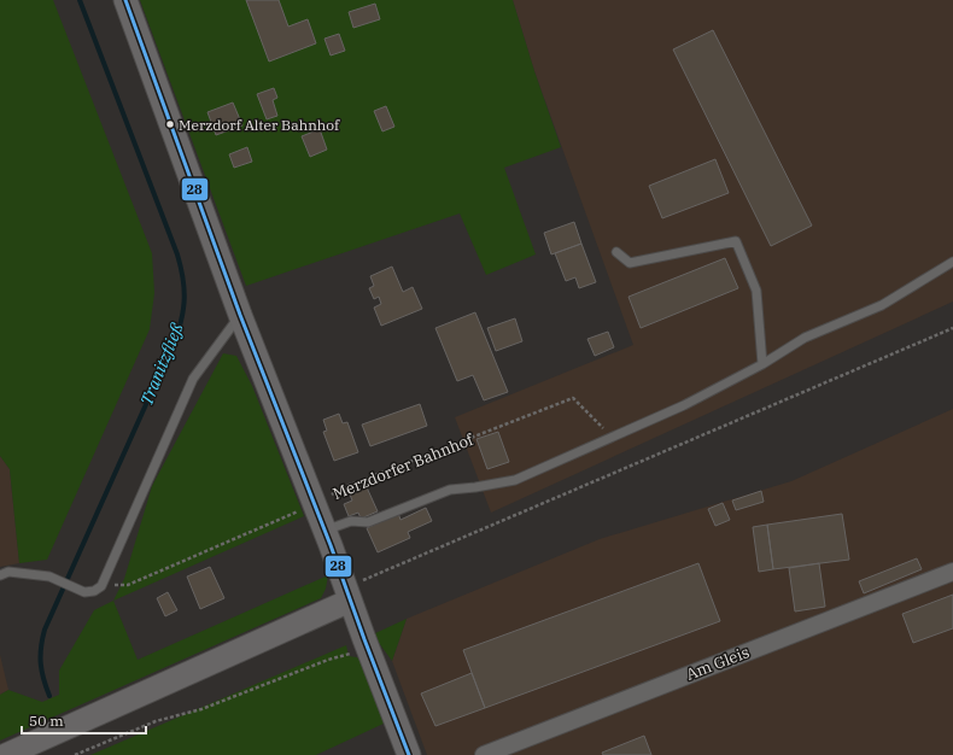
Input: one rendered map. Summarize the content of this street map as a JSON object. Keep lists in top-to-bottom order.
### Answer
{
  "streets": {
    "street": ["Am Gleis"],
    "path": ["Merzdorfer Bahnhof"]
  },
  "water": ["Tranitzfließ"],
  "places": ["Merzdorf Alter Bahnhof"],
  "lines": ["transit line 28"],
  "scale_bar": "50 m"
}
